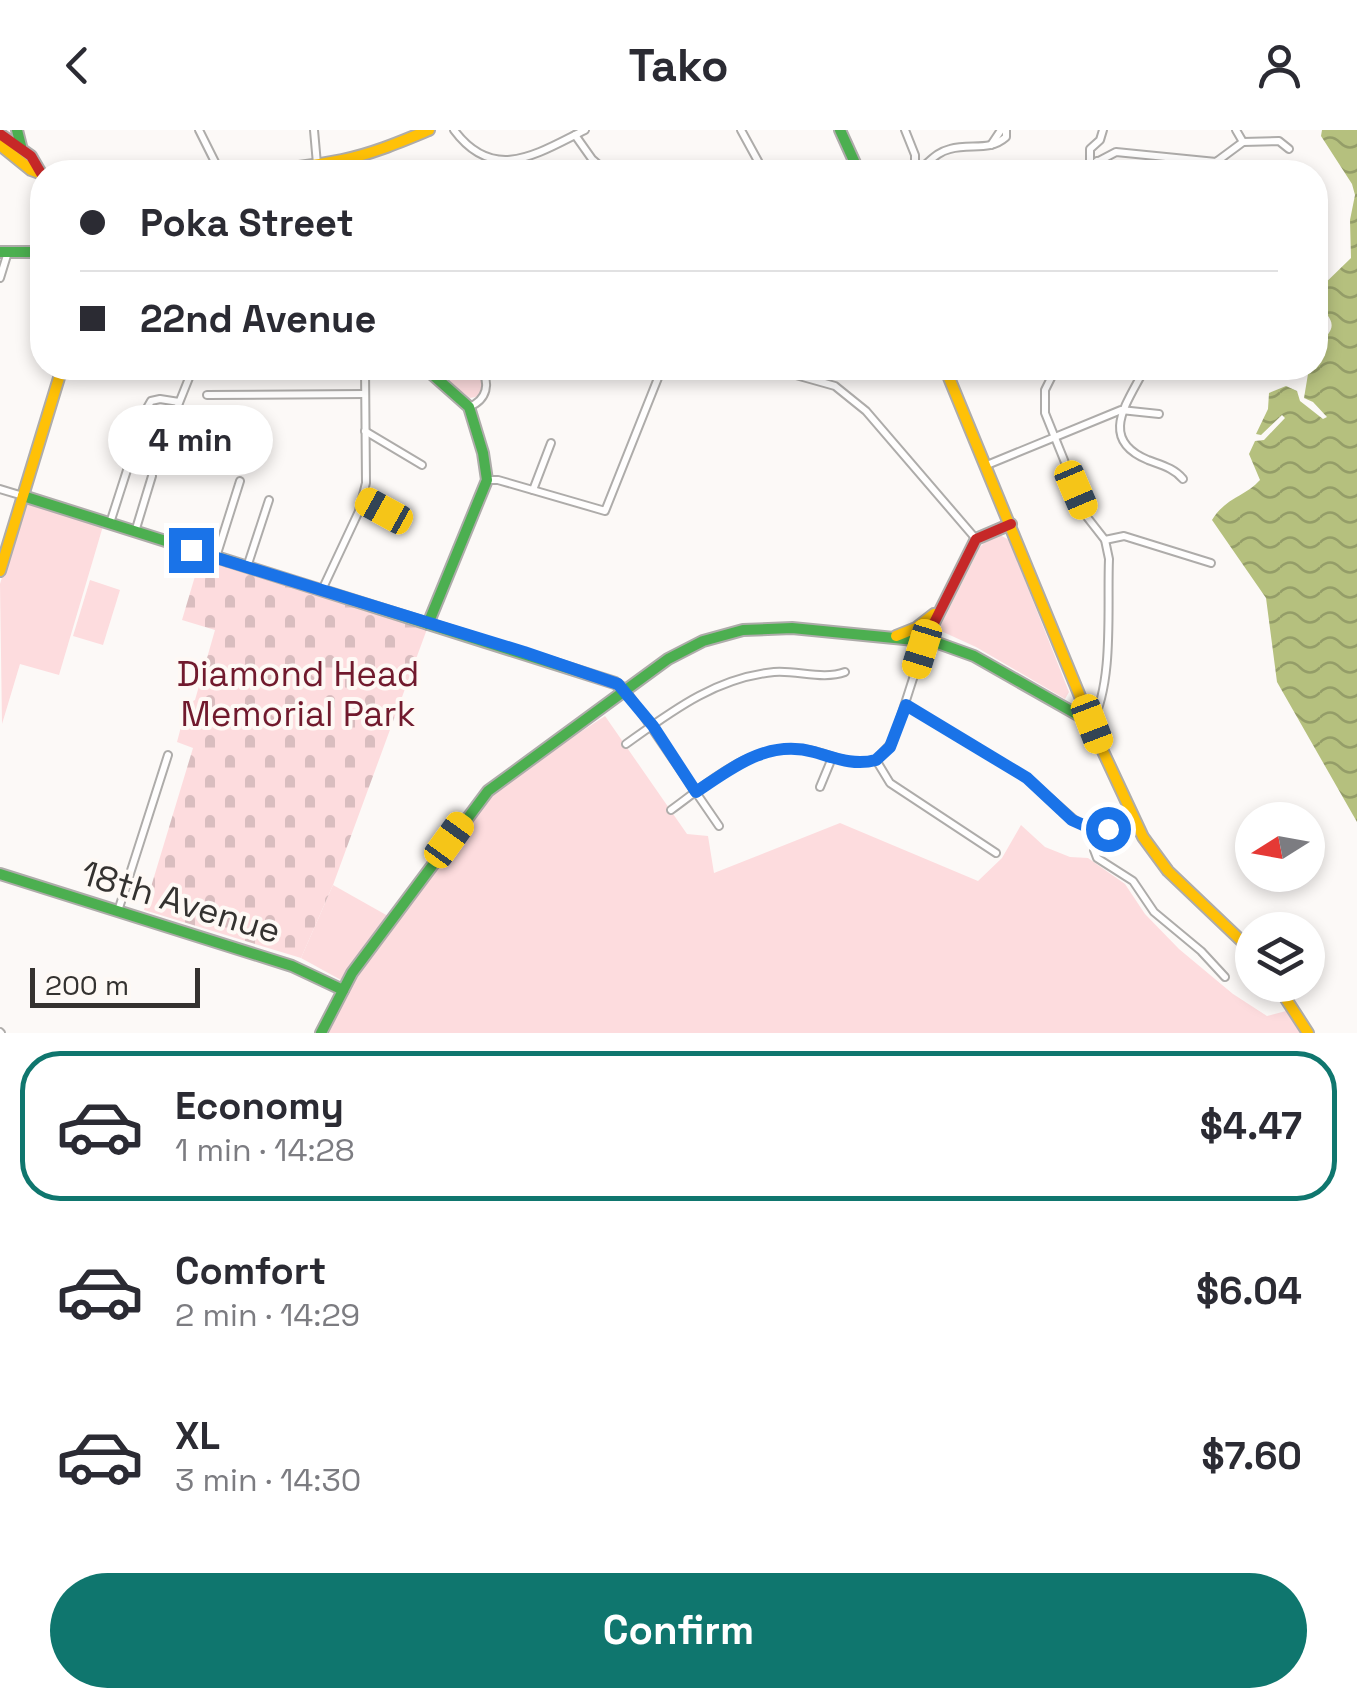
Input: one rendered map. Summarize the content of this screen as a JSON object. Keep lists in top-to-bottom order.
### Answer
{
  "streets": {
    "street": ["18th Avenue"]
  },
  "parks": ["Diamond Head Memorial Park"],
  "scale_bar": "200 m",
  "north": "left",
  "page": {
    "header": "Tako",
    "banner": ["Poka Street", "22nd Avenue"],
    "bubble": "4 min",
    "scale": "200 m",
    "list": [
      {
        "name": "Economy",
        "note": "1 min · 14:28",
        "value": "$4.47"
      },
      {
        "name": "Comfort",
        "note": "2 min · 14:29",
        "value": "$6.04"
      },
      {
        "name": "XL",
        "note": "3 min · 14:30",
        "value": "$7.60"
      }
    ],
    "buttons": "Confirm"
  }
}
